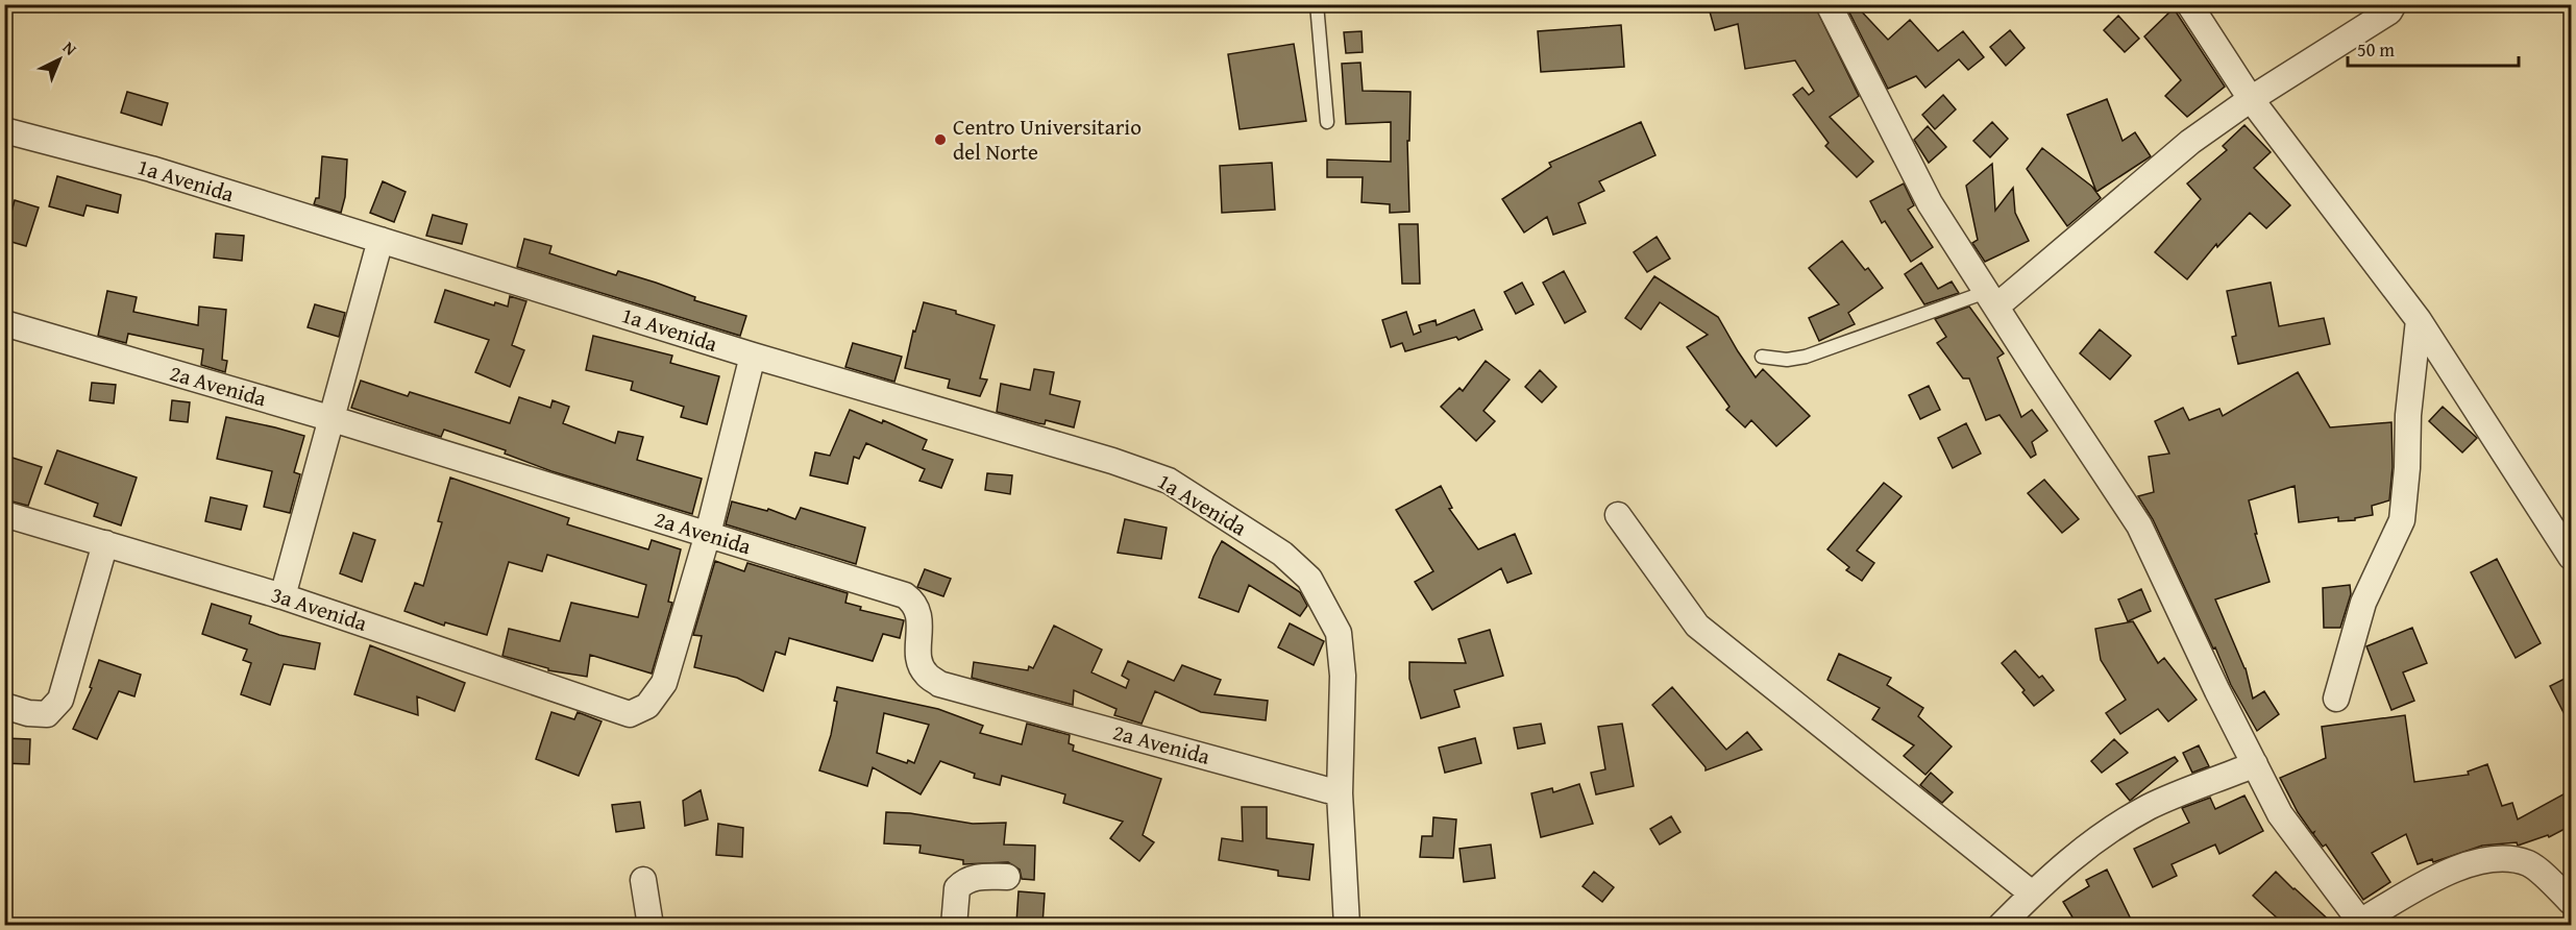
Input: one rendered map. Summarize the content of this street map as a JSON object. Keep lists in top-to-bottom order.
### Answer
{
  "streets": {
    "street": ["1a Avenida", "2a Avenida", "3a Avenida"]
  },
  "crossings": [
    ["1a Avenida", "2a Avenida"],
    ["2a Avenida", "3a Avenida"]
  ],
  "places": ["Centro Universitario del Norte"],
  "scale_bar": "50 m",
  "north": "top right"
}
